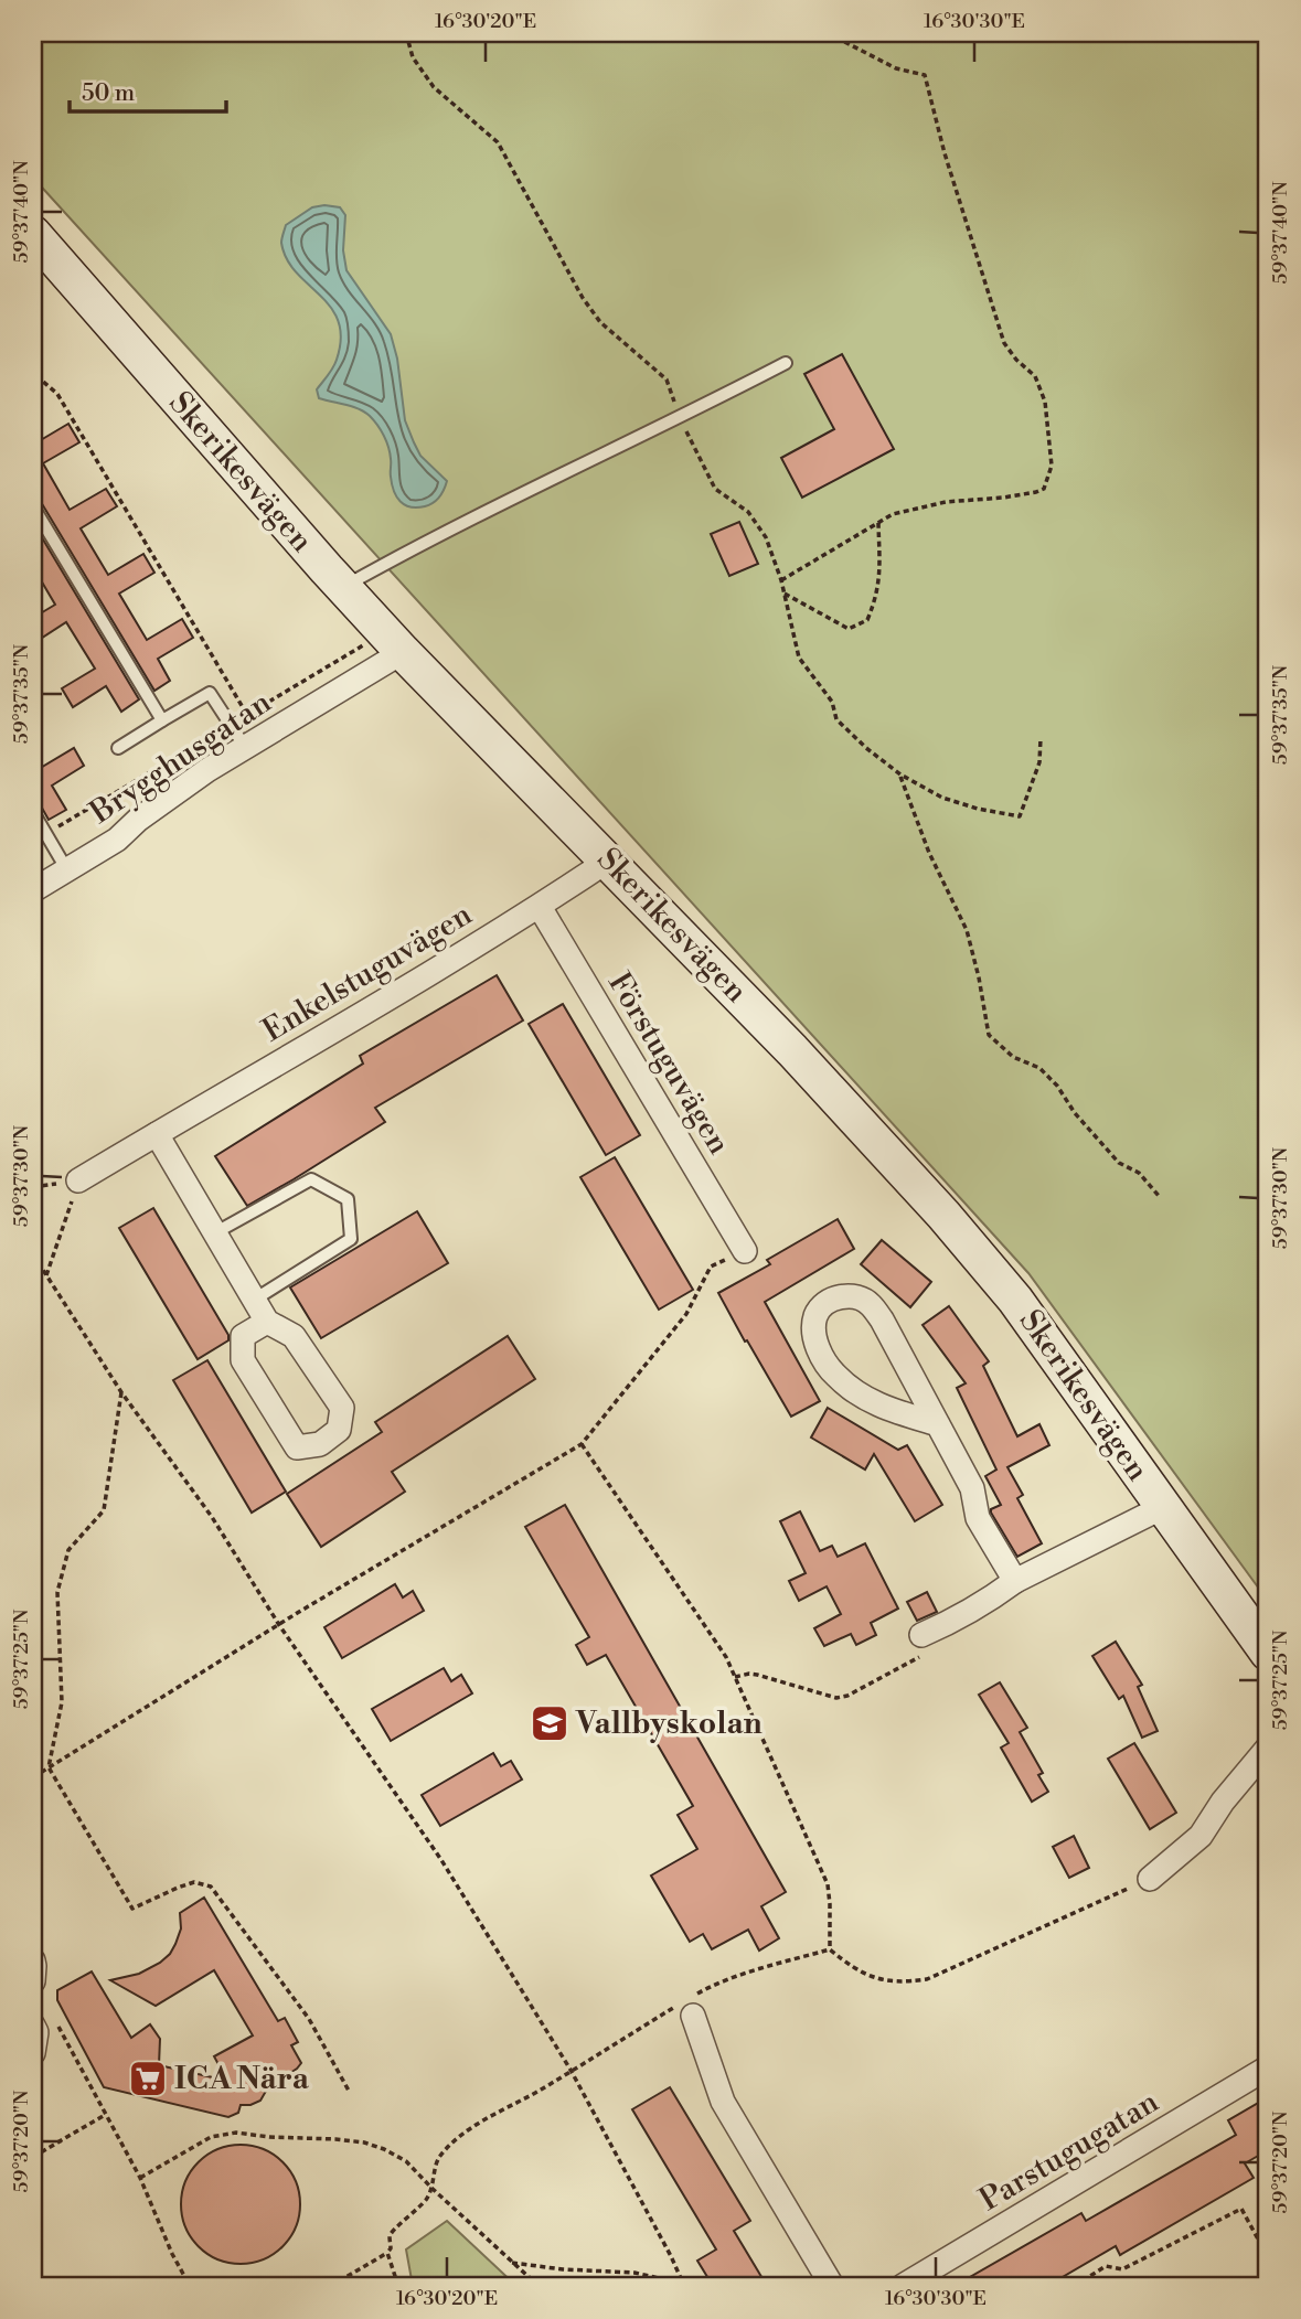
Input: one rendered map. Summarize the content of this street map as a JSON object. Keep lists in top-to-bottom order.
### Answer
{
  "streets": {
    "street": [
      "Skerikesvägen",
      "Brygghusgatan",
      "Enkelstuguvägen",
      "Förstuguvägen",
      "Parstugugatan"
    ]
  },
  "crossings": [
    ["Skerikesvägen", "Brygghusgatan"],
    ["Skerikesvägen", "Enkelstuguvägen"],
    ["Enkelstuguvägen", "Förstuguvägen"]
  ],
  "places": {
    "school or university": ["Vallbyskolan"],
    "supermarket": ["ICA Nära"]
  },
  "scale_bar": "50 m",
  "coordinates": [
    "16°30'20\"E",
    "16°30'30\"E",
    "59°37'40\"N",
    "59°37'35\"N",
    "59°37'30\"N",
    "59°37'25\"N",
    "59°37'20\"N"
  ]
}
